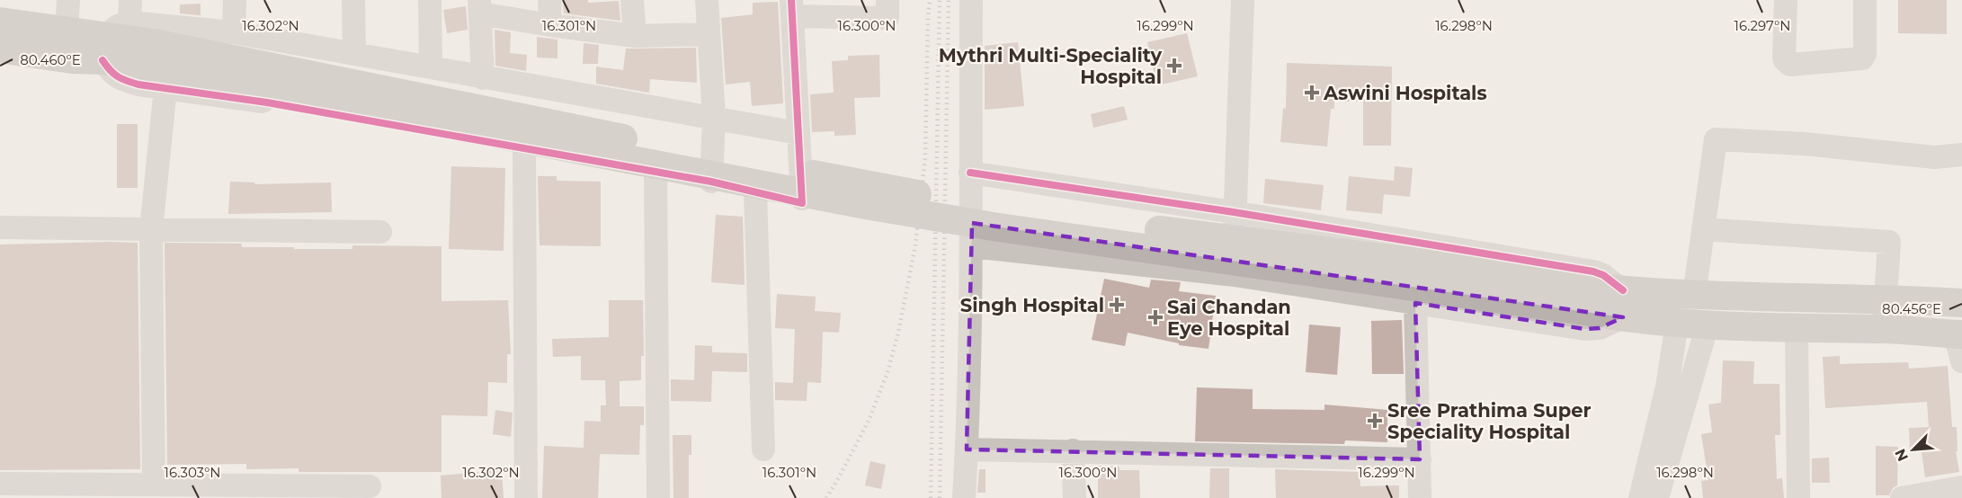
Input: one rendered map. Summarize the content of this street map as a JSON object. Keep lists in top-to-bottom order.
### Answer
{
  "places": {
    "health": [
      "Mythri Multi-Speciality Hospital",
      "Aswini Hospitals",
      "Singh Hospital",
      "Sai Chandan Eye Hospital",
      "Sree Prathima Super Speciality Hospital"
    ]
  },
  "north": "bottom left",
  "coordinates": [
    "16.302°N",
    "16.300°N",
    "16.299°N",
    "16.298°N",
    "16.297°N",
    "16.301°N",
    "80.460°E",
    "80.456°E",
    "16.303°N"
  ]
}
